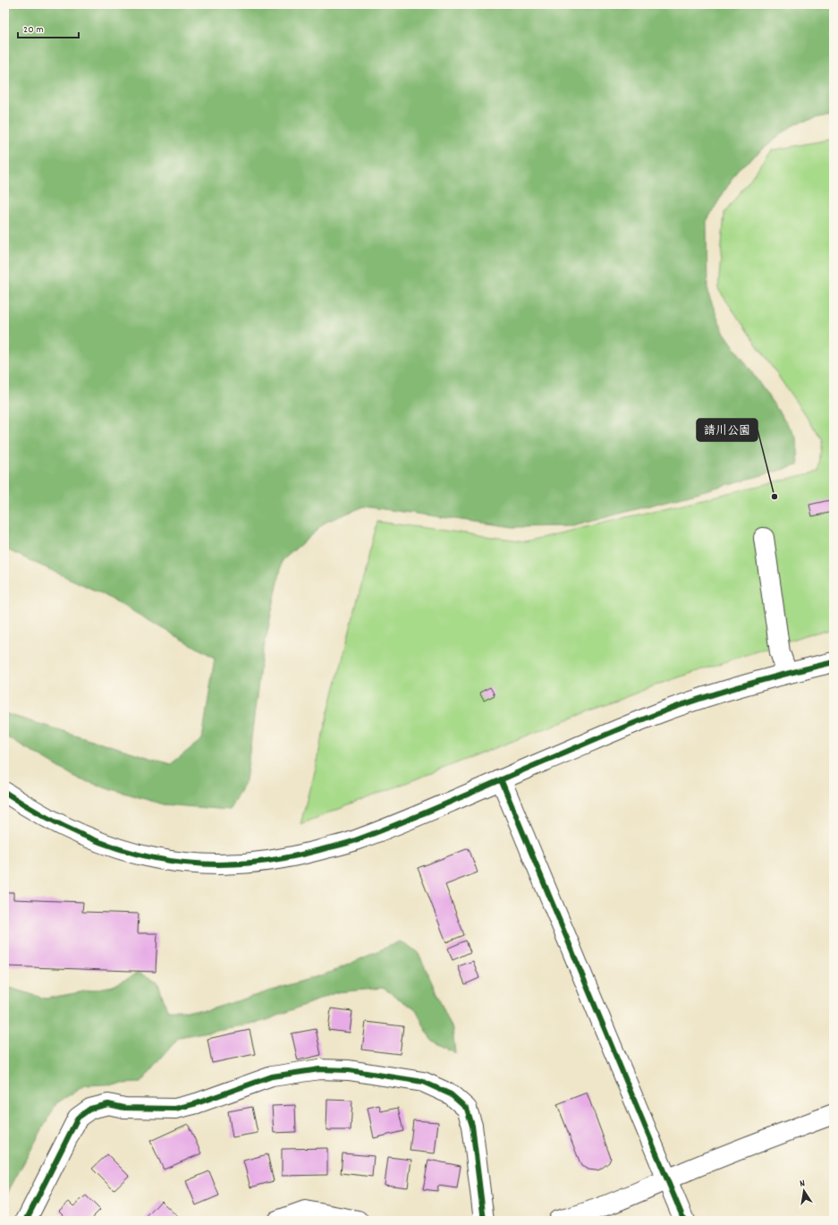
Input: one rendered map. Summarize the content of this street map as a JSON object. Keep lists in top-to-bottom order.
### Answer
{
  "places": ["請川公園"],
  "scale_bar": "20 m",
  "north": "top"
}
